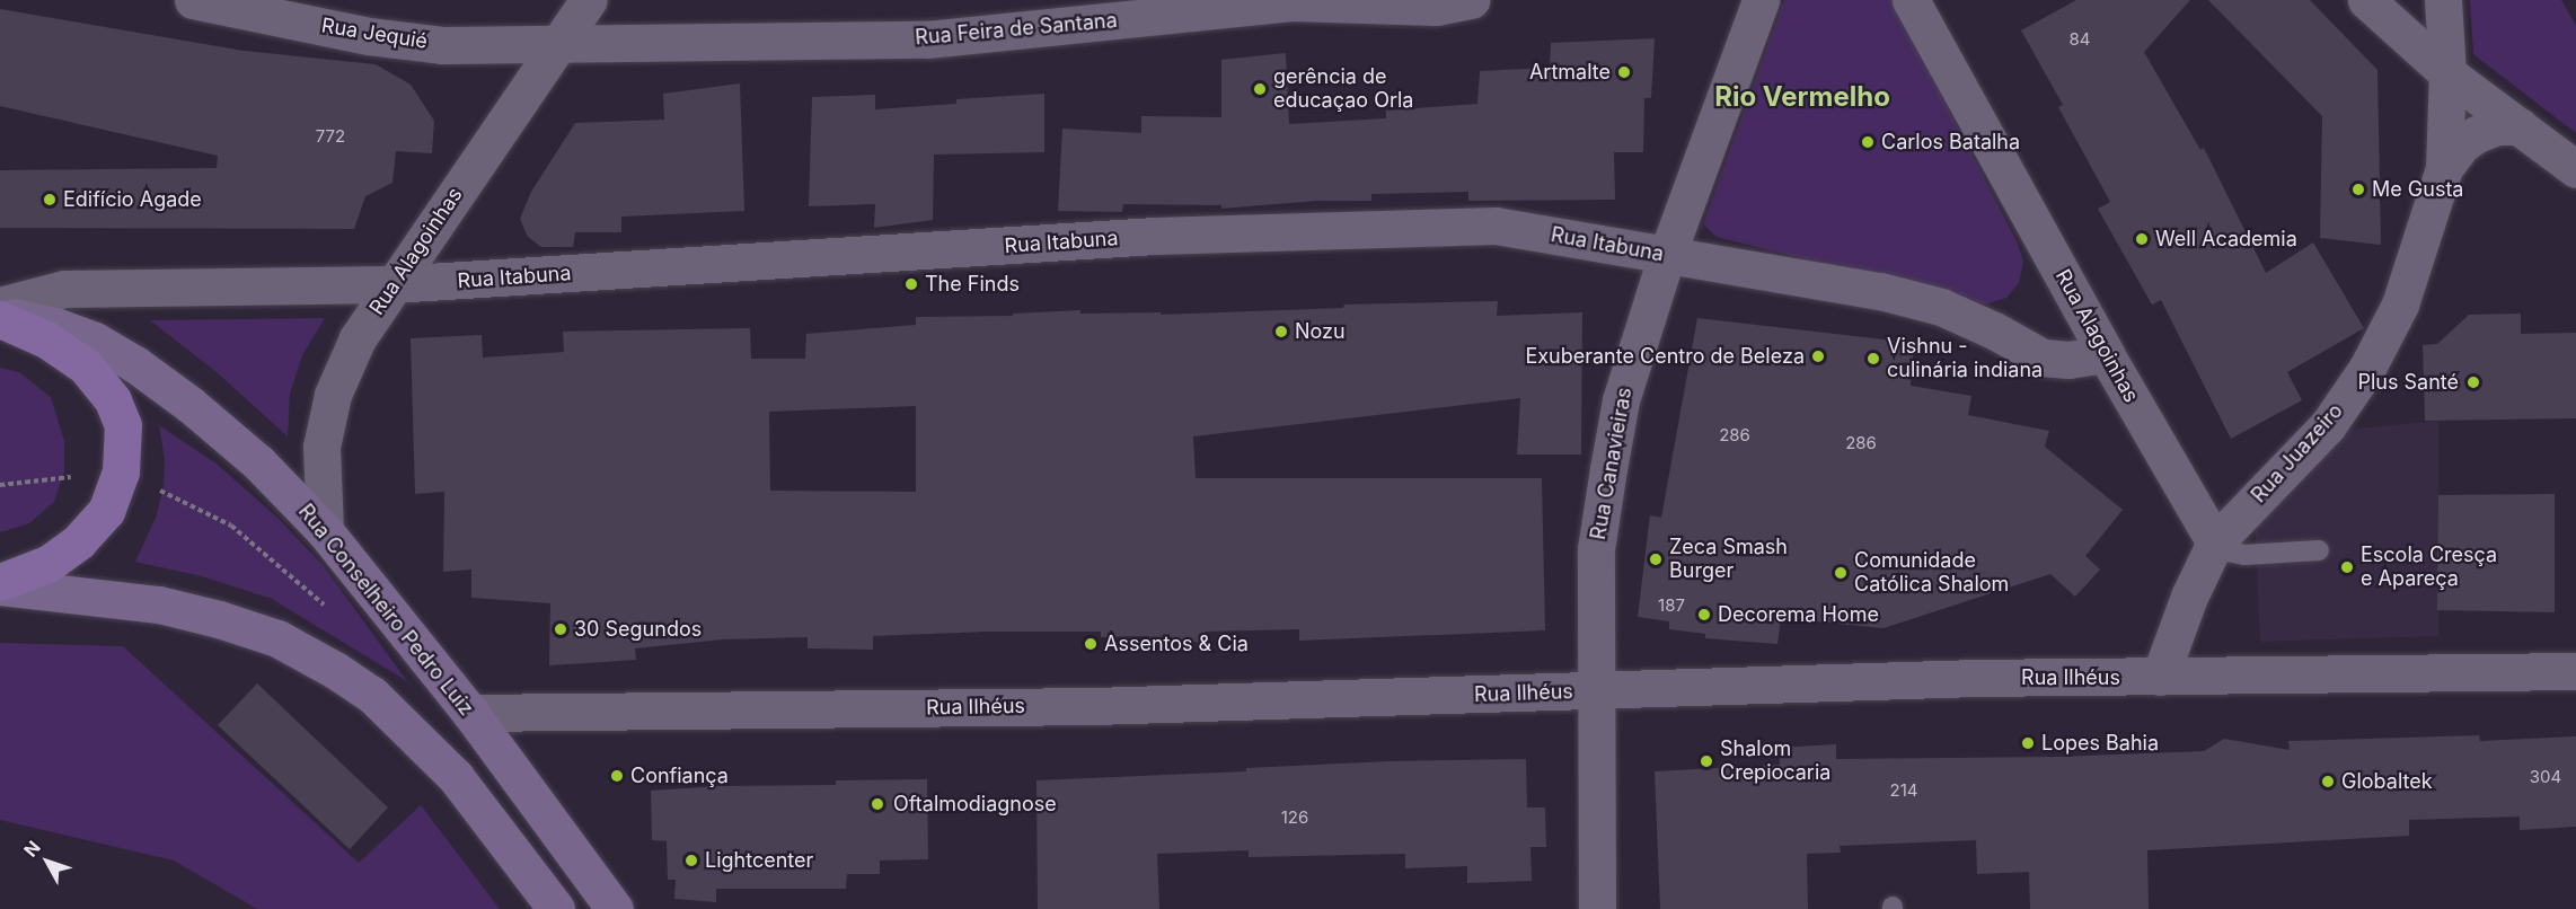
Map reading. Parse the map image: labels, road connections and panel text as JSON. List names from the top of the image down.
{
  "streets": {
    "main road": ["Rua Conselheiro Pedro Luiz"],
    "street": [
      "Rua Feira de Santana",
      "Rua Jequié",
      "Rua Itabuna",
      "Rua Alagoinhas",
      "Rua Juazeiro",
      "Rua Canavieiras",
      "Rua Ilhéus"
    ]
  },
  "crossings": [
    ["Rua Feira de Santana", "Rua Jequié"],
    ["Rua Feira de Santana", "Rua Alagoinhas"],
    ["Rua Jequié", "Rua Alagoinhas"],
    ["Rua Itabuna", "Rua Alagoinhas"],
    ["Rua Itabuna", "Rua Canavieiras"],
    ["Rua Alagoinhas", "Rua Juazeiro"],
    ["Rua Alagoinhas", "Rua Conselheiro Pedro Luiz"],
    ["Rua Canavieiras", "Rua Ilhéus"],
    ["Rua Conselheiro Pedro Luiz", "Rua Ilhéus"]
  ],
  "districts": ["Rio Vermelho"],
  "places": [
    "Artmalte",
    "gerência de educaçao Orla",
    "Carlos Batalha",
    "Me Gusta",
    "Edifício Agade",
    "Well Academia",
    "The Finds",
    "Nozu",
    "Exuberante Centro de Beleza",
    "Vishnu - culinária indiana",
    "Plus Santé",
    "Zeca Smash Burger",
    "Escola Cresça e Apareça",
    "Comunidade Católica Shalom",
    "Decorema Home",
    "30 Segundos",
    "Assentos & Cia",
    "Lopes Bahia",
    "Shalom Crepiocaria",
    "Confiança",
    "Globaltek",
    "Oftalmodiagnose",
    "Lightcenter"
  ],
  "house_numbers": [
    "84",
    "772",
    "286",
    "286",
    "187",
    "304",
    "214",
    "126"
  ],
  "north": "top left"
}
